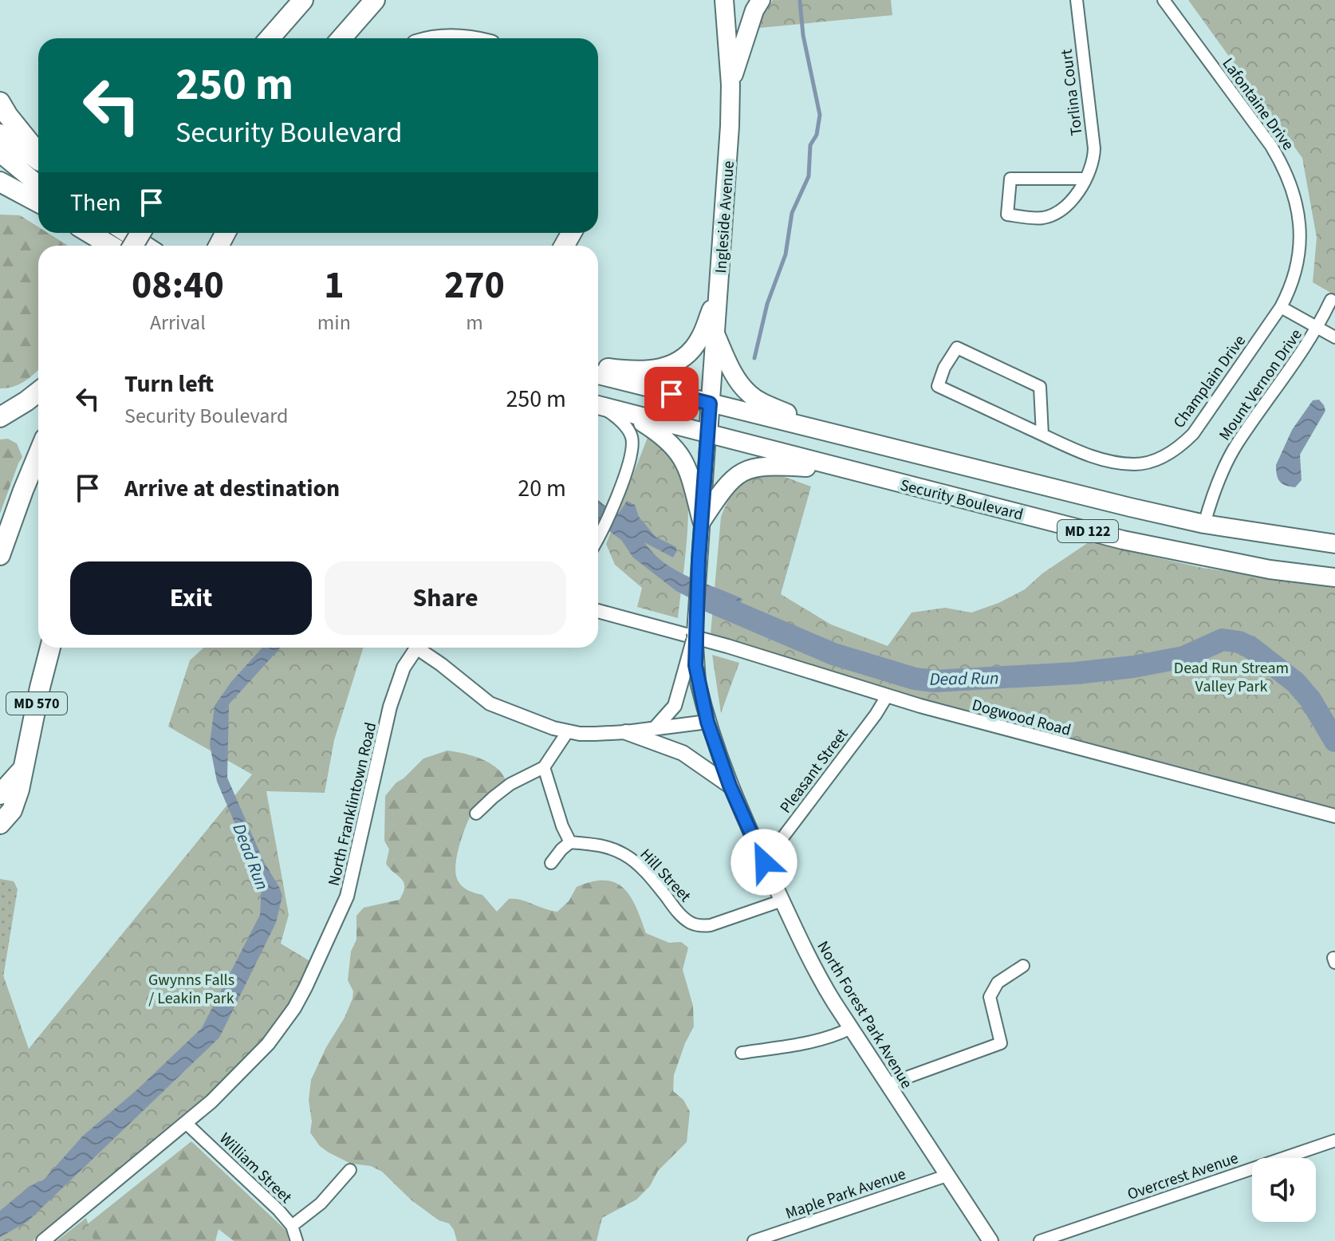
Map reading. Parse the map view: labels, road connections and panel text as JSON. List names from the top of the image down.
{
  "streets": {
    "highway": ["MD 570"],
    "main road": [
      "Ingleside Avenue",
      "Security Boulevard",
      "MD 122",
      "North Forest Park Avenue"
    ],
    "street": [
      "Torlina Court",
      "Lafontaine Drive",
      "Champlain Drive",
      "Mount Vernon Drive",
      "Dogwood Road",
      "Pleasant Street",
      "North Franklintown Road",
      "Hill Street",
      "William Street",
      "Overcrest Avenue",
      "Maple Park Avenue"
    ]
  },
  "crossings": [
    ["Lafontaine Drive", "Champlain Drive"],
    ["Ingleside Avenue", "Security Boulevard"],
    ["Ingleside Avenue", "MD 122"],
    ["Ingleside Avenue", "North Forest Park Avenue"],
    ["Mount Vernon Drive", "MD 122"],
    ["Security Boulevard", "North Forest Park Avenue"],
    ["Dogwood Road", "Pleasant Street"],
    ["Pleasant Street", "North Forest Park Avenue"],
    ["North Franklintown Road", "William Street"],
    ["Hill Street", "North Forest Park Avenue"],
    ["North Forest Park Avenue", "Maple Park Avenue"]
  ],
  "water": ["Dead Run"],
  "parks": ["Dead Run Stream Valley Park", "Gwynns Falls / Leakin Park"],
  "page": {
    "turn": ["250 m", "Security Boulevard"],
    "then": "Then",
    "eta": [
      "08:40",
      "Arrival",
      "1",
      "min",
      "270",
      "m"
    ],
    "list": [
      {
        "name": "Turn left",
        "note": "Security Boulevard",
        "value": "250 m"
      },
      {
        "name": "Arrive at destination",
        "value": "20 m"
      }
    ],
    "buttons": ["Exit", "Share"]
  }
}
